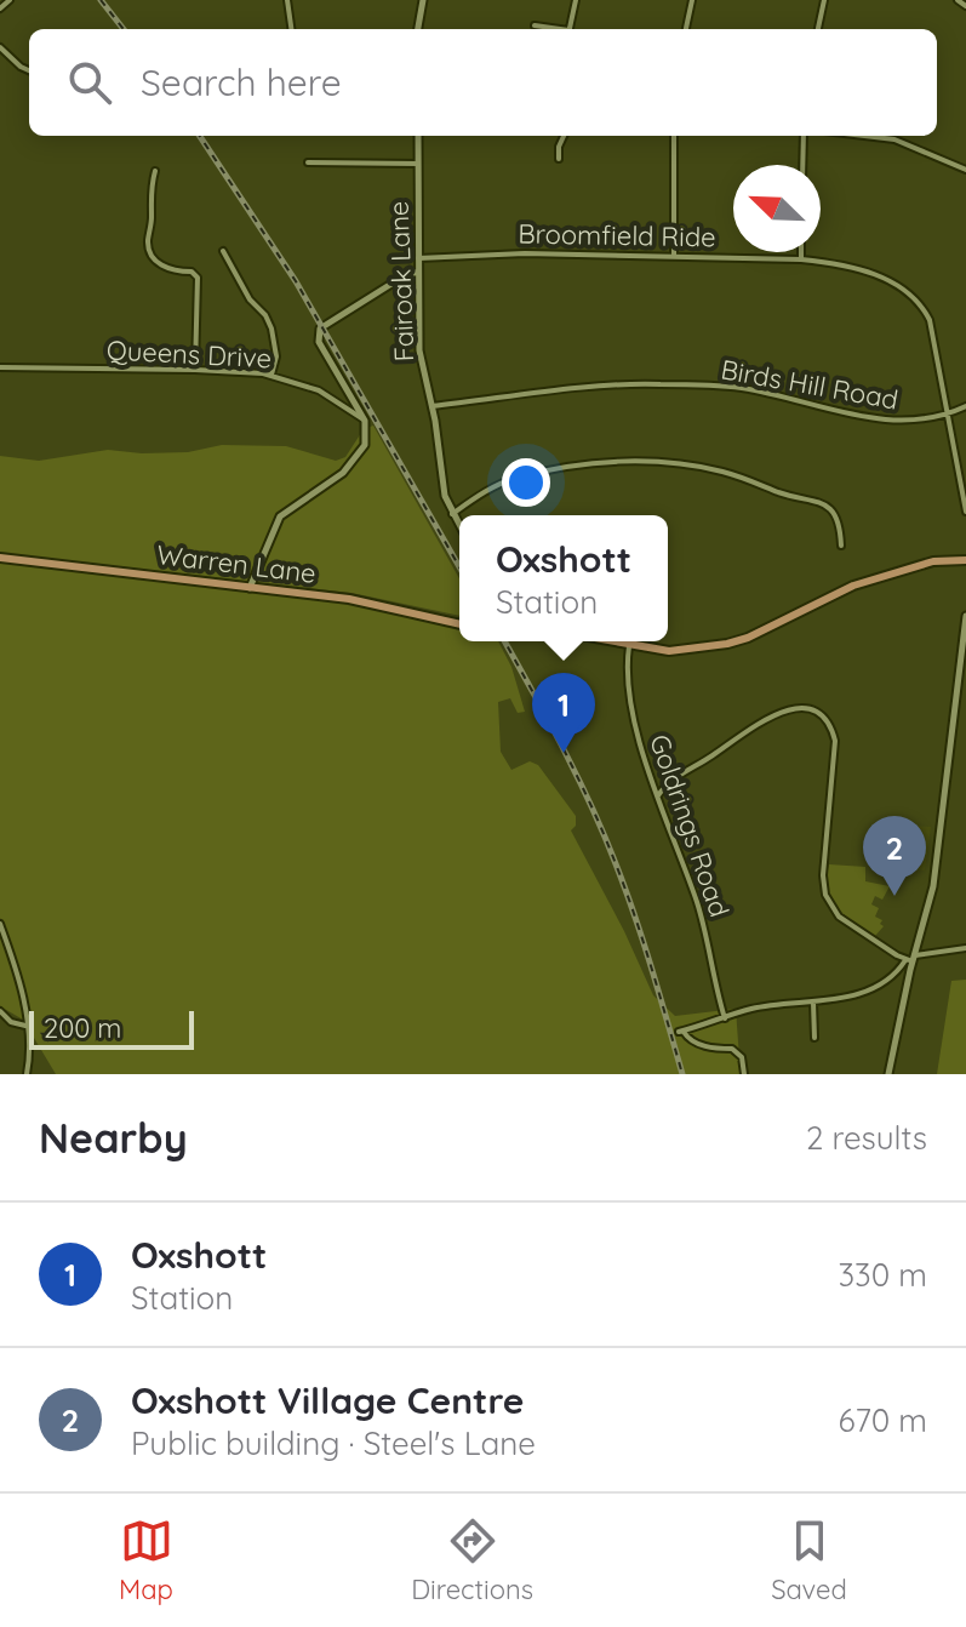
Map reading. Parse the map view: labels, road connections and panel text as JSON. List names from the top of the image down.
{
  "streets": {
    "main road": ["Fairoak Lane", "Warren Lane"],
    "street": [
      "Broomfield Ride",
      "Queens Drive",
      "Birds Hill Road",
      "Goldrings Road"
    ]
  },
  "crossings": [
    ["Broomfield Ride", "Fairoak Lane"],
    ["Broomfield Ride", "Birds Hill Road"],
    ["Fairoak Lane", "Birds Hill Road"]
  ],
  "scale_bar": "200 m",
  "north": "top left",
  "page": {
    "search": "Search here",
    "popup": ["Oxshott", "Station"],
    "pins": ["1", "2"],
    "scale": "200 m",
    "heading": ["Nearby", "2 results"],
    "list": [
      {
        "mark": "1",
        "name": "Oxshott",
        "note": "Station",
        "value": "330 m"
      },
      {
        "mark": "2",
        "name": "Oxshott Village Centre",
        "note": "Public building · Steel's Lane",
        "value": "670 m"
      }
    ],
    "nav": ["Map", "Directions", "Saved"]
  }
}
